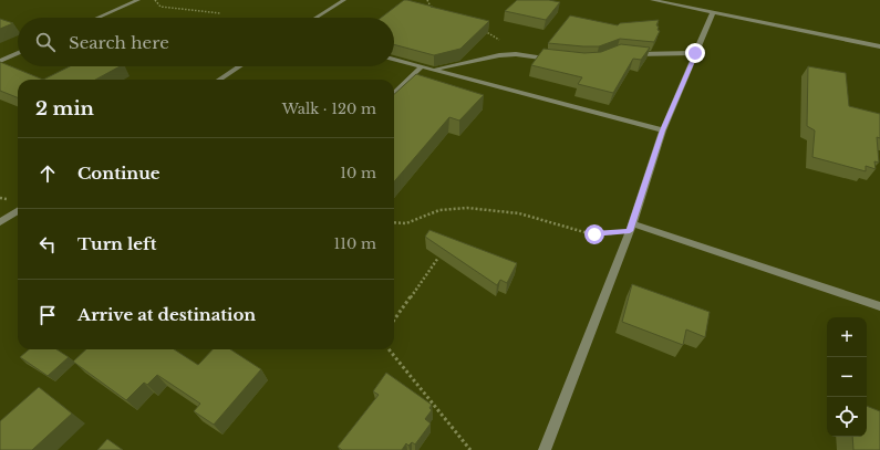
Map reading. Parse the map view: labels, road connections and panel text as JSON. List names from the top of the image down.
{
  "page": {
    "search": "Search here",
    "heading": ["2 min", "Walk · 120 m"],
    "list": [
      ["Continue", "10 m"],
      ["Turn left", "110 m"],
      "Arrive at destination"
    ],
    "map_buttons": ["+", "−"]
  }
}
